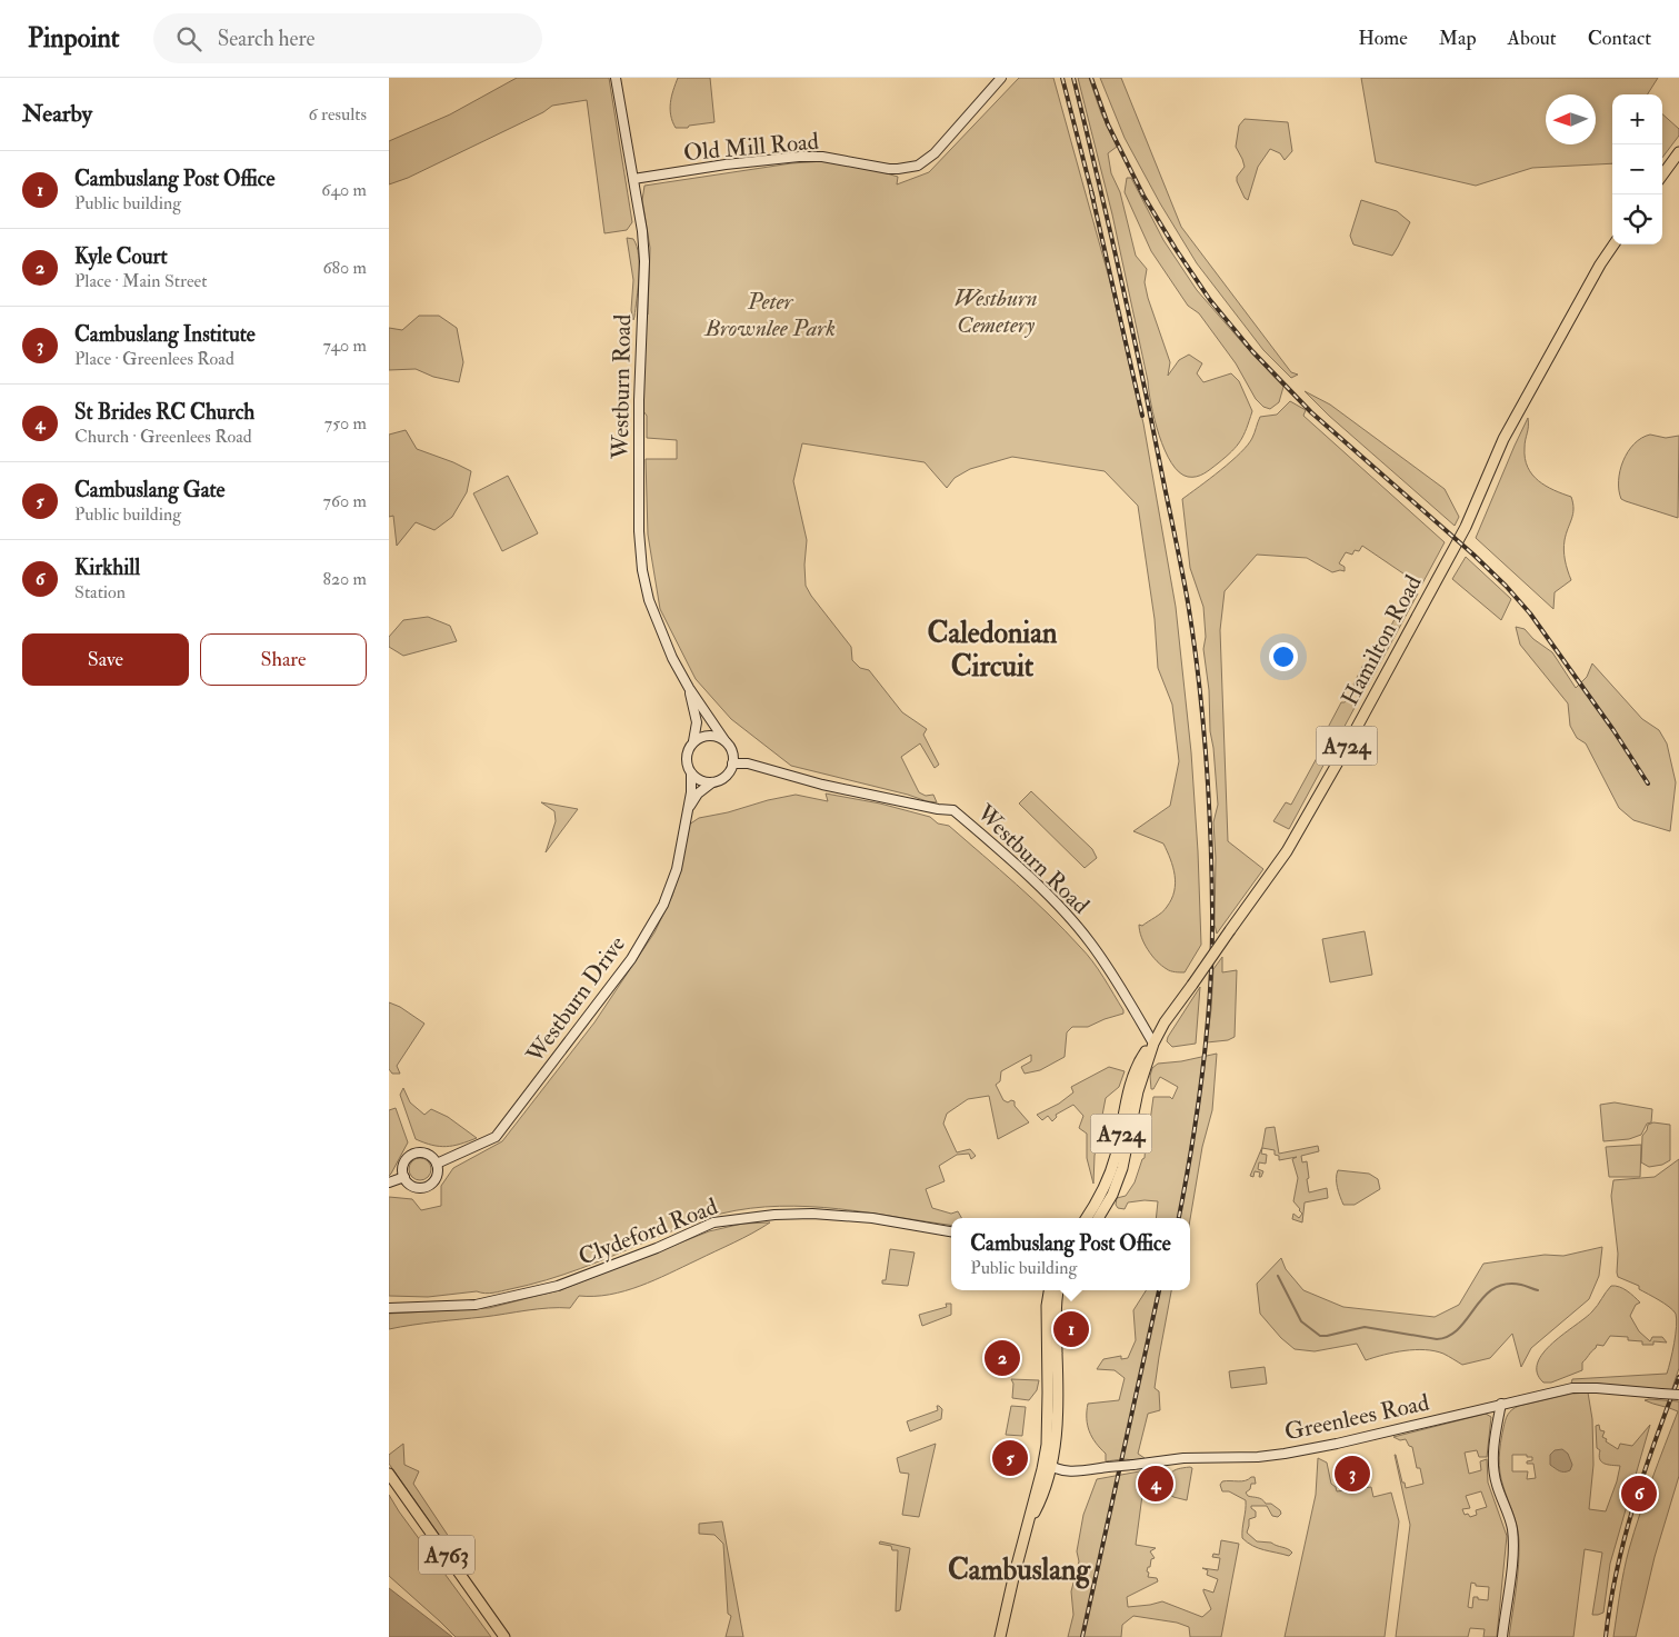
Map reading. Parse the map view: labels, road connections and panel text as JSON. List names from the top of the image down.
{
  "streets": {
    "main road": ["Hamilton Road", "A724", "A763"],
    "street": [
      "Old Mill Road",
      "Westburn Road",
      "Westburn Drive",
      "Clydeford Road",
      "Greenlees Road"
    ]
  },
  "crossings": [
    ["Old Mill Road", "Westburn Road"],
    ["Westburn Road", "Hamilton Road"],
    ["Westburn Road", "Westburn Drive"]
  ],
  "districts": ["Caledonian Circuit", "Cambuslang"],
  "parks": ["Westburn Cemetery", "Peter Brownlee Park"],
  "north": "left",
  "page": {
    "header": "Pinpoint",
    "search": "Search here",
    "nav": [
      "Home",
      "Map",
      "About",
      "Contact"
    ],
    "heading": ["Nearby", "6 results"],
    "map_buttons": ["+", "−"],
    "list": [
      {
        "mark": "1",
        "name": "Cambuslang Post Office",
        "note": "Public building",
        "value": "640 m"
      },
      {
        "mark": "2",
        "name": "Kyle Court",
        "note": "Place · Main Street",
        "value": "680 m"
      },
      {
        "mark": "3",
        "name": "Cambuslang Institute",
        "note": "Place · Greenlees Road",
        "value": "740 m"
      },
      {
        "mark": "4",
        "name": "St Brides RC Church",
        "note": "Church · Greenlees Road",
        "value": "750 m"
      },
      {
        "mark": "5",
        "name": "Cambuslang Gate",
        "note": "Public building",
        "value": "760 m"
      },
      {
        "mark": "6",
        "name": "Kirkhill",
        "note": "Station",
        "value": "820 m"
      }
    ],
    "buttons": ["Save", "Share"],
    "popup": ["Cambuslang Post Office", "Public building"],
    "pins": [
      "1",
      "2",
      "5",
      "3",
      "4",
      "6"
    ]
  }
}
